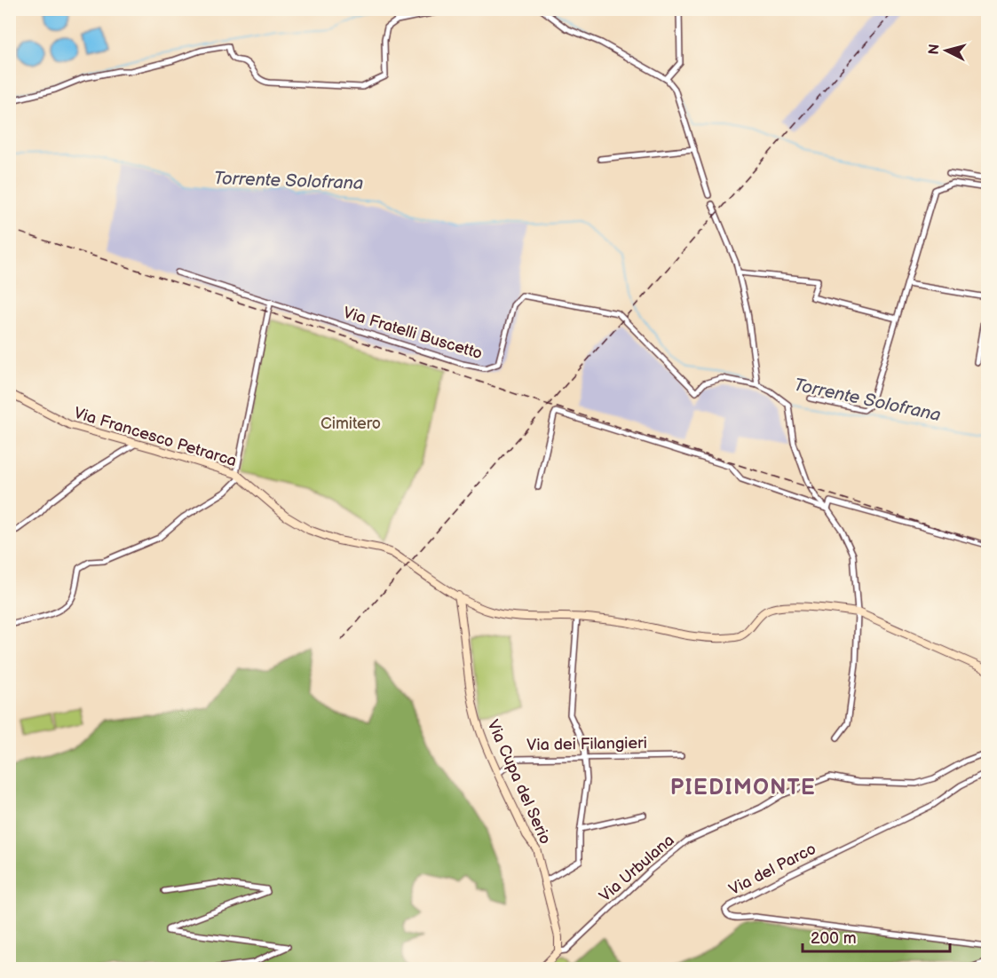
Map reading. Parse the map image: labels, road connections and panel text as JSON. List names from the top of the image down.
{
  "streets": {
    "main road": ["Via Francesco Petrarca", "Via Cupa del Serio"],
    "street": [
      "Via Fratelli Buscetto",
      "Via dei Filangieri",
      "Via Urbulana",
      "Via del Parco"
    ]
  },
  "crossings": [
    ["Via Francesco Petrarca", "Via Cupa del Serio"],
    ["Via dei Filangieri", "Via Cupa del Serio"],
    ["Via Cupa del Serio", "Via Urbulana"]
  ],
  "districts": ["PIEDIMONTE"],
  "water": ["Torrente Solofrana"],
  "parks": ["Cimitero"],
  "scale_bar": "200 m",
  "north": "left"
}
